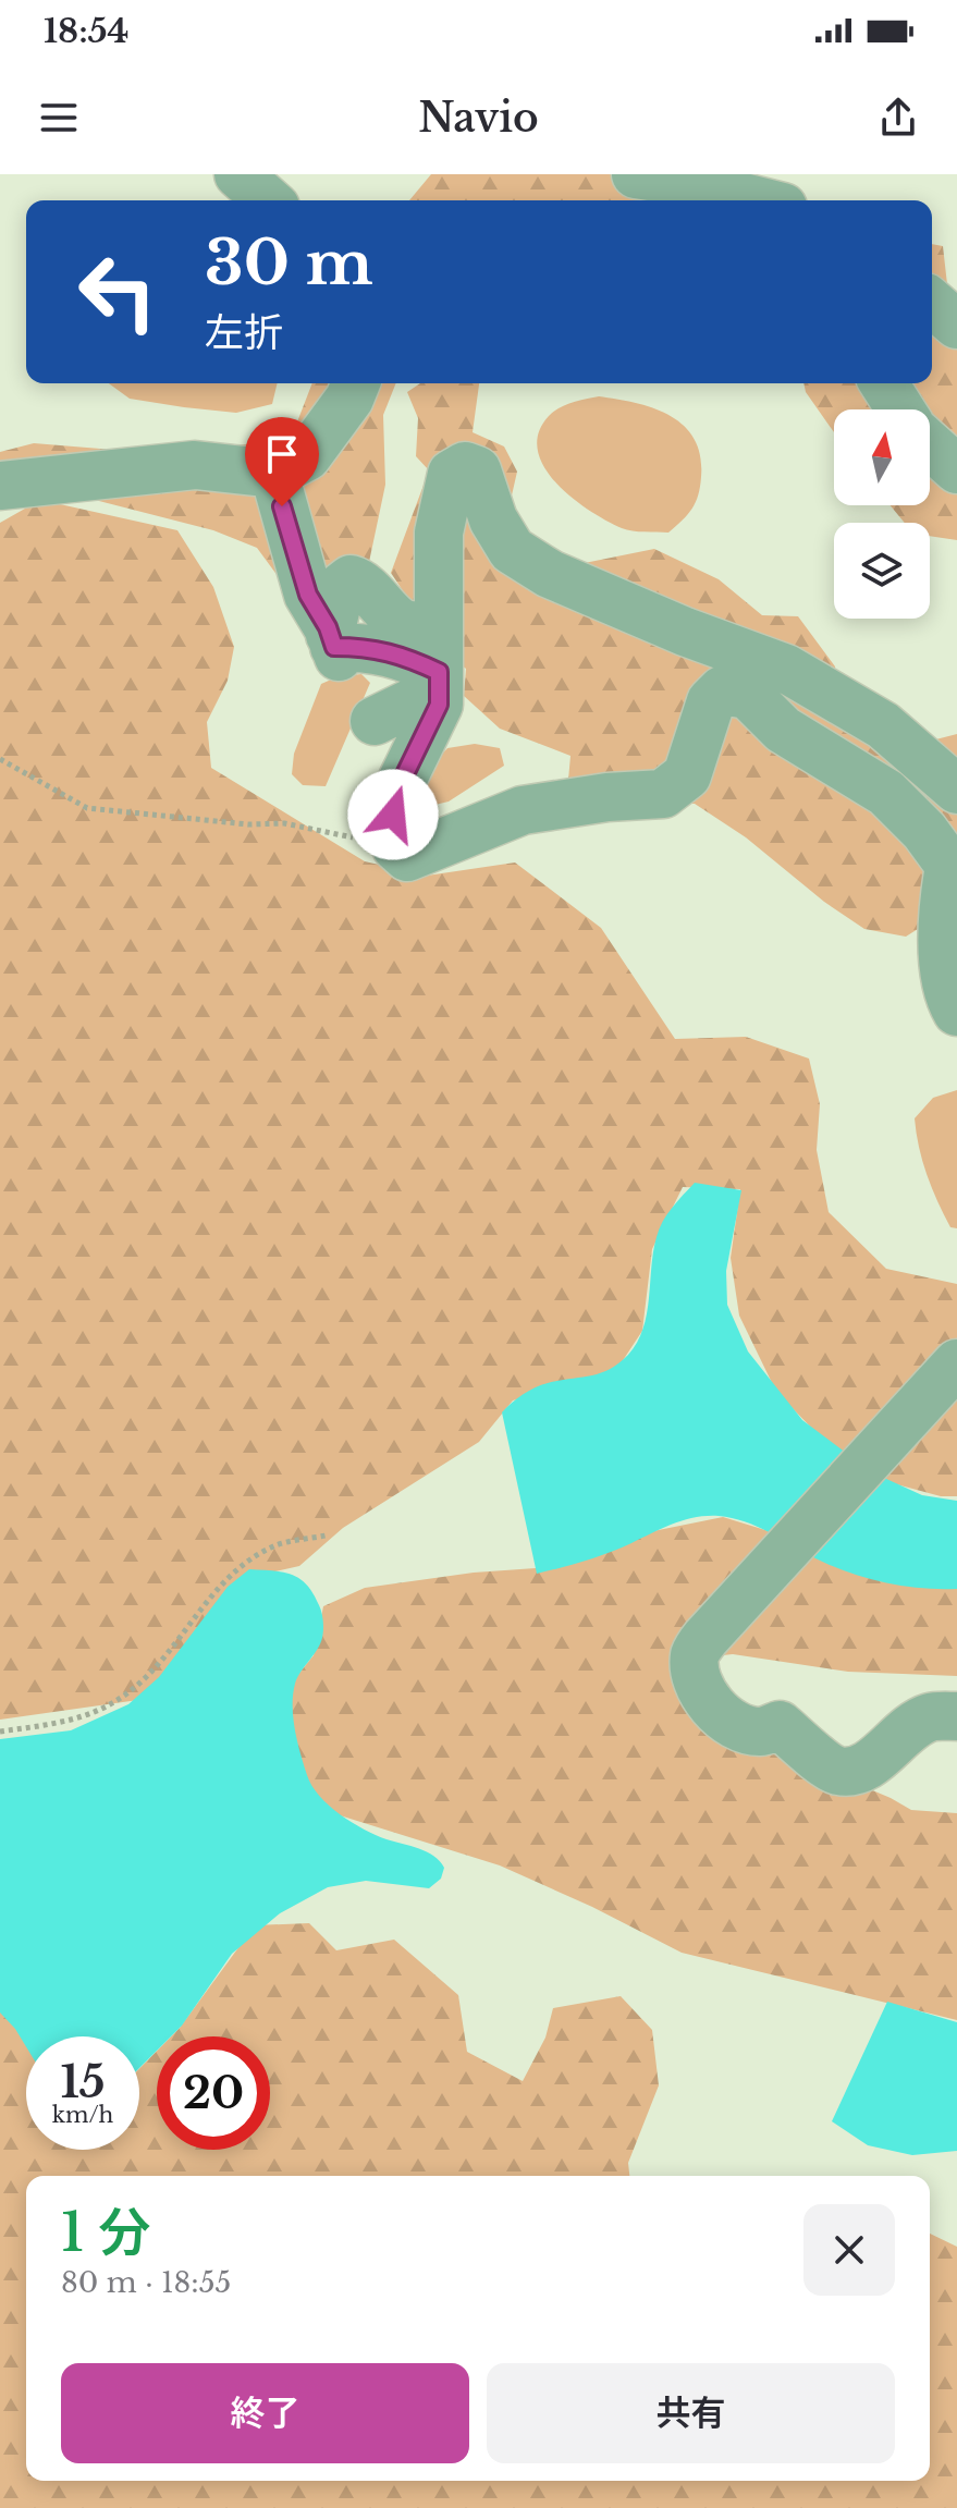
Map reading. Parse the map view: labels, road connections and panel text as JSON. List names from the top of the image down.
{
  "north": "top",
  "page": {
    "status": "18:54",
    "header": "Navio",
    "turn": ["30 m", "左折"],
    "speed": "15 km/h",
    "limit": "20",
    "heading": ["1 分", "80 m · 18:55"],
    "buttons": ["終了", "共有"]
  }
}
